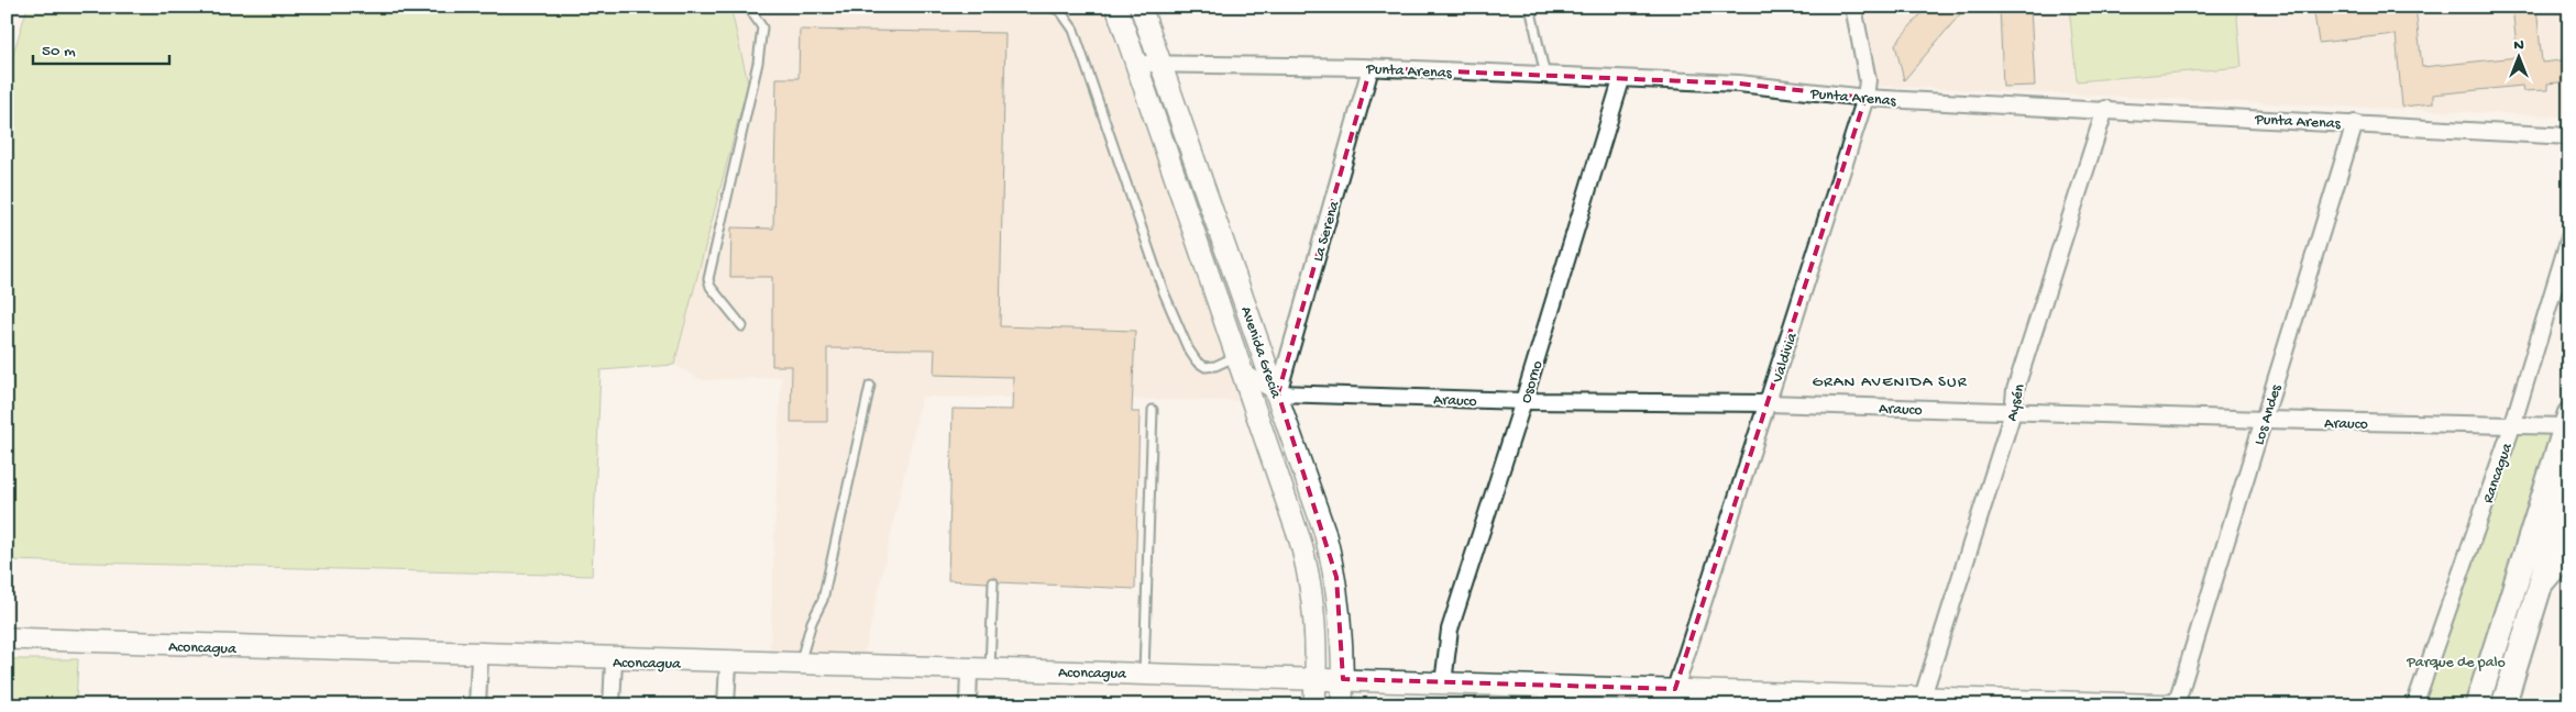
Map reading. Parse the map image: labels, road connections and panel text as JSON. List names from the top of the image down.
{
  "streets": {
    "street": [
      "Punta Arenas",
      "La Serena",
      "Avenida Grecia",
      "Valdivia",
      "Osorno",
      "Arauco",
      "Aysén",
      "Los Andes",
      "Rancagua",
      "Aconcagua"
    ]
  },
  "crossings": [
    ["Punta Arenas", "La Serena"],
    ["Punta Arenas", "Avenida Grecia"],
    ["Punta Arenas", "Valdivia"],
    ["Punta Arenas", "Osorno"],
    ["Punta Arenas", "Aysén"],
    ["Punta Arenas", "Los Andes"],
    ["La Serena", "Avenida Grecia"],
    ["La Serena", "Arauco"],
    ["Avenida Grecia", "Arauco"],
    ["Avenida Grecia", "Aconcagua"],
    ["Valdivia", "Arauco"],
    ["Valdivia", "Aconcagua"],
    ["Osorno", "Arauco"],
    ["Osorno", "Aconcagua"],
    ["Arauco", "Aysén"],
    ["Arauco", "Los Andes"],
    ["Arauco", "Rancagua"],
    ["Aysén", "Aconcagua"],
    ["Los Andes", "Aconcagua"]
  ],
  "districts": ["GRAN AVENIDA SUR"],
  "parks": ["Parque de palo"],
  "scale_bar": "50 m",
  "north": "top"
}
